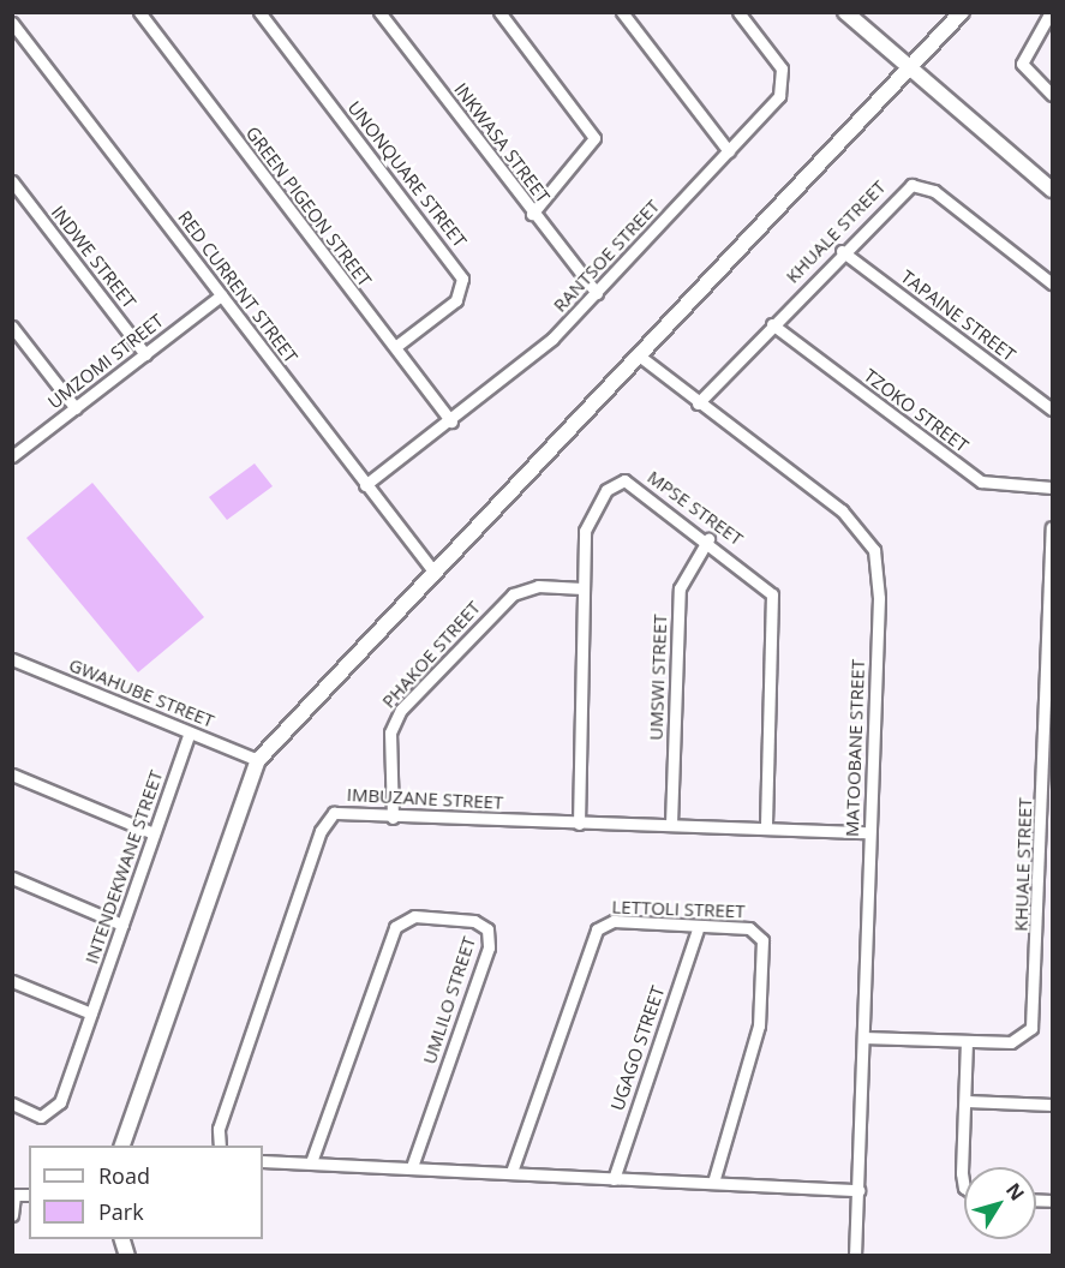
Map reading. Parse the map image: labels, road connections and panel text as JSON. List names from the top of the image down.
{
  "streets": {
    "street": [
      "INKWASA STREET",
      "UNONQUARE STREET",
      "GREEN PIGEON STREET",
      "KHUALE STREET",
      "RANTSOE STREET",
      "INDWE STREET",
      "RED CURRENT STREET",
      "TAPAINE STREET",
      "UMZOMI STREET",
      "TZOKO STREET",
      "MPSE STREET",
      "PHAKOE STREET",
      "UMSWI STREET",
      "GWAHUBE STREET",
      "MATOOBANE STREET",
      "IMBUZANE STREET",
      "INTENDEKWANE STREET",
      "LETTOLI STREET",
      "UMLILO STREET",
      "UGAGO STREET"
    ]
  },
  "crossings": [
    ["INKWASA STREET", "RANTSOE STREET"],
    ["UNONQUARE STREET", "GREEN PIGEON STREET"],
    ["GREEN PIGEON STREET", "RANTSOE STREET"],
    ["KHUALE STREET", "TAPAINE STREET"],
    ["KHUALE STREET", "TZOKO STREET"],
    ["KHUALE STREET", "MATOOBANE STREET"],
    ["RANTSOE STREET", "RED CURRENT STREET"],
    ["INDWE STREET", "UMZOMI STREET"],
    ["RED CURRENT STREET", "UMZOMI STREET"],
    ["MPSE STREET", "PHAKOE STREET"],
    ["MPSE STREET", "UMSWI STREET"],
    ["MPSE STREET", "IMBUZANE STREET"],
    ["PHAKOE STREET", "IMBUZANE STREET"],
    ["UMSWI STREET", "IMBUZANE STREET"],
    ["GWAHUBE STREET", "INTENDEKWANE STREET"],
    ["MATOOBANE STREET", "IMBUZANE STREET"],
    ["LETTOLI STREET", "UGAGO STREET"]
  ],
  "legend": ["Road", "Park"],
  "north": "top right"
}
